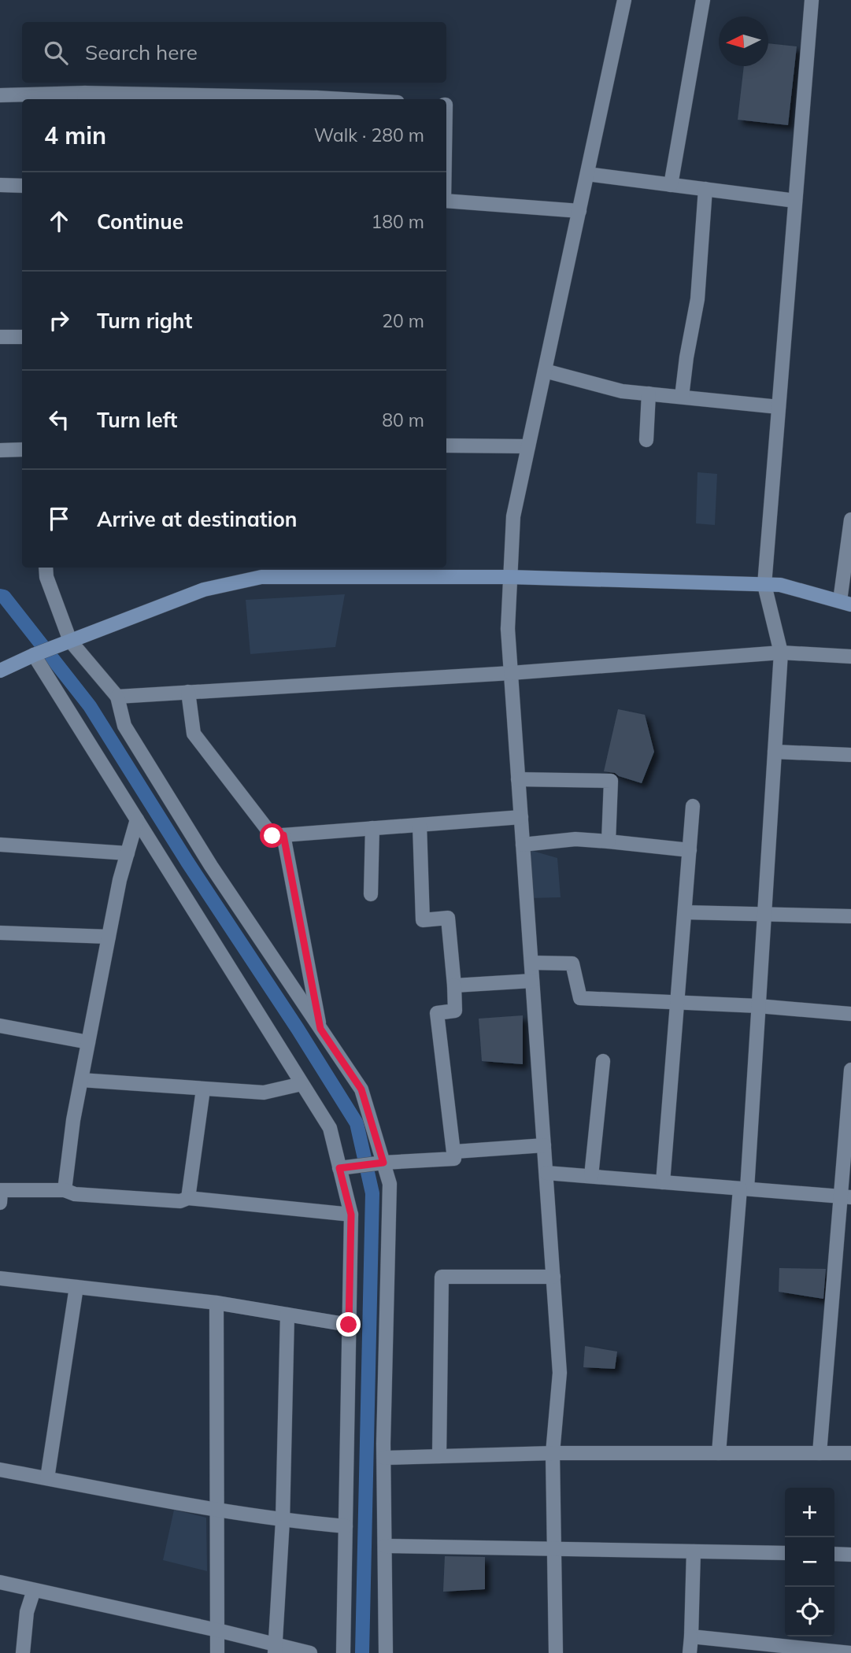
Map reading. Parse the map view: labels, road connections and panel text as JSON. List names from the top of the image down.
{
  "north": "left",
  "page": {
    "search": "Search here",
    "heading": ["4 min", "Walk · 280 m"],
    "list": [
      ["Continue", "180 m"],
      ["Turn right", "20 m"],
      ["Turn left", "80 m"],
      "Arrive at destination"
    ],
    "map_buttons": ["+", "−"]
  }
}
